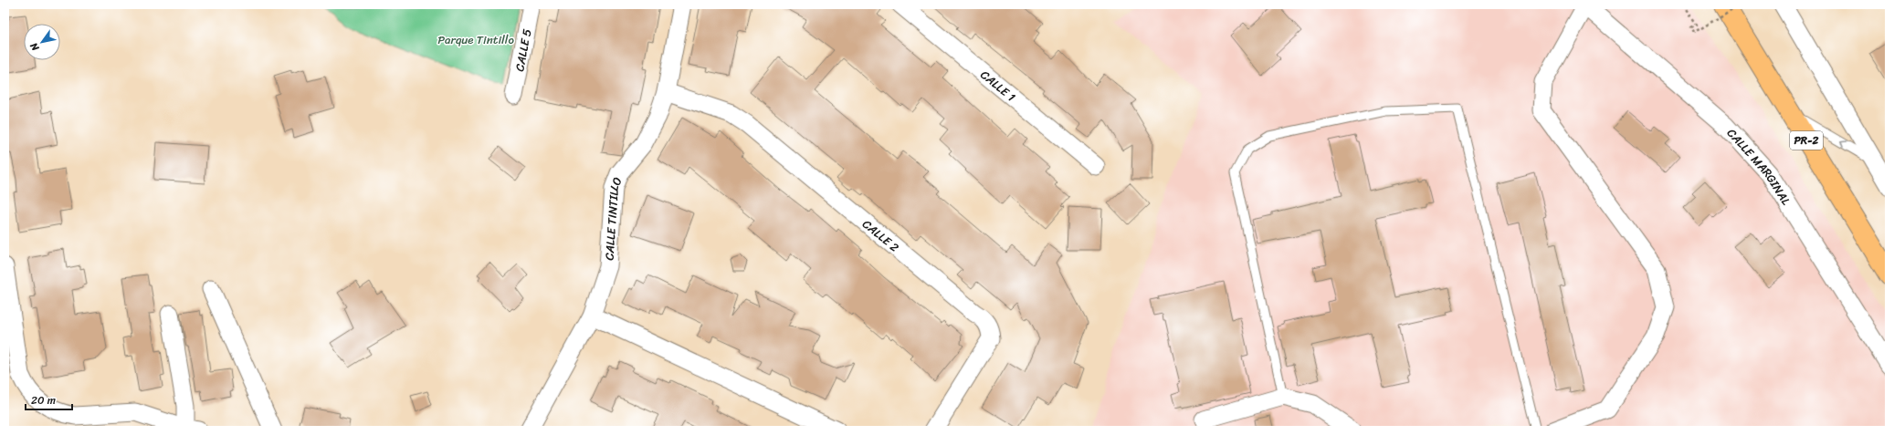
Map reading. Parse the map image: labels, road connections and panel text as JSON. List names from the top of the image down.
{
  "streets": {
    "main road": ["PR-2"],
    "street": [
      "CALLE 5",
      "CALLE 1",
      "CALLE MARGINAL",
      "CALLE TINTILLO",
      "CALLE 2"
    ]
  },
  "crossings": [
    ["CALLE TINTILLO", "CALLE 2"]
  ],
  "parks": ["Parque Tintillo"],
  "scale_bar": "20 m",
  "north": "bottom left"
}
